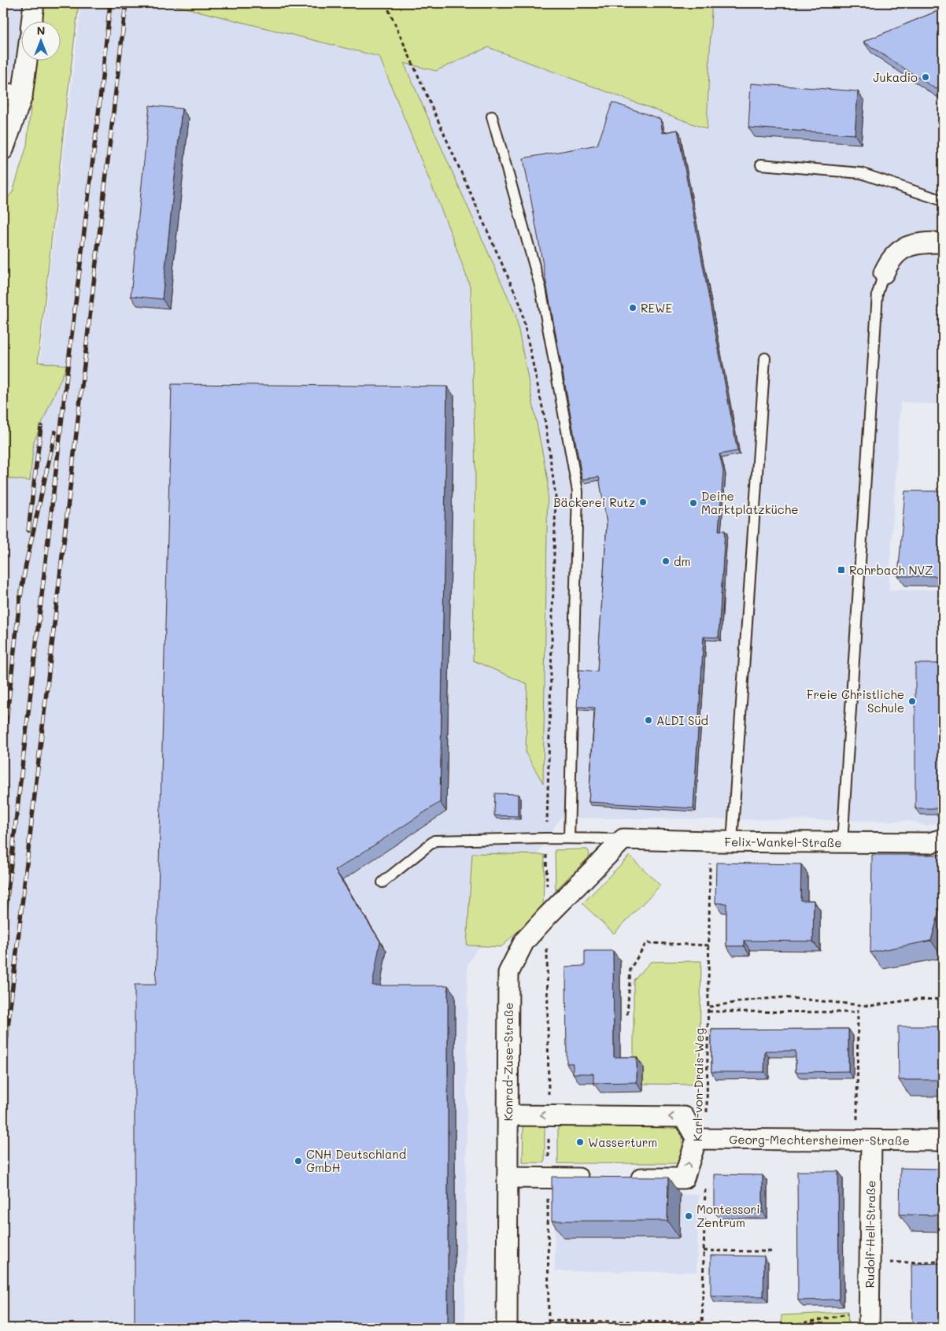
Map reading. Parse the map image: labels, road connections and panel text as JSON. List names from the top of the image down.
{
  "streets": {
    "street": [
      "Felix-Wankel-Straße",
      "Konrad-Zuse-Straße",
      "Georg-Mechtersheimer-Straße",
      "Rudolf-Hell-Straße"
    ],
    "path": ["Karl-von-Drais-Weg"]
  },
  "crossings": [
    ["Felix-Wankel-Straße", "Konrad-Zuse-Straße"],
    ["Felix-Wankel-Straße", "Karl-von-Drais-Weg"],
    ["Karl-von-Drais-Weg", "Georg-Mechtersheimer-Straße"],
    ["Georg-Mechtersheimer-Straße", "Rudolf-Hell-Straße"]
  ],
  "places": {
    "other": [
      "Jukadio",
      "REWE",
      "Bäckerei Rutz",
      "Deine Marktplatzküche",
      "dm",
      "Freie Christliche Schule",
      "ALDI Süd",
      "Wasserturm",
      "CNH Deutschland GmbH",
      "Montessori Zentrum"
    ],
    "transit": ["Rohrbach NVZ"]
  },
  "north": "top"
}
